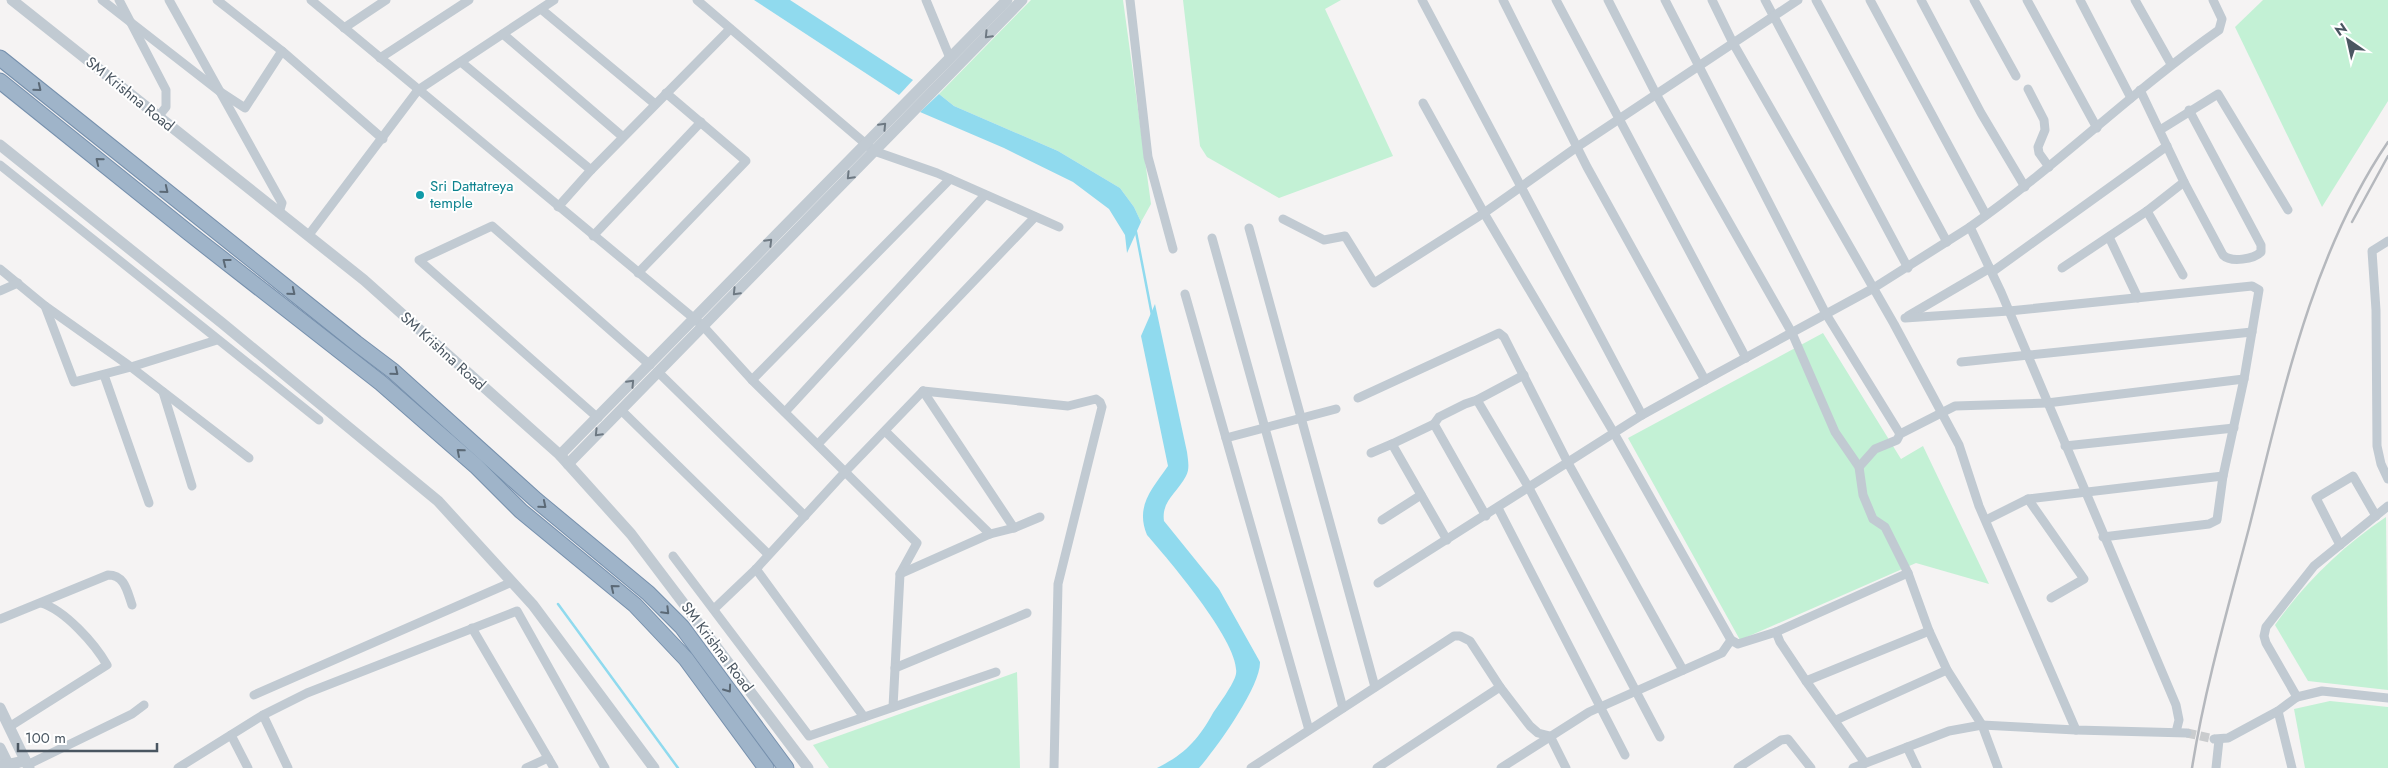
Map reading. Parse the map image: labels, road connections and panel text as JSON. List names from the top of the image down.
{
  "streets": {
    "highway": ["SM Krishna Road"]
  },
  "places": ["Sri Dattatreya temple"],
  "scale_bar": "100 m",
  "north": "top left"
}
